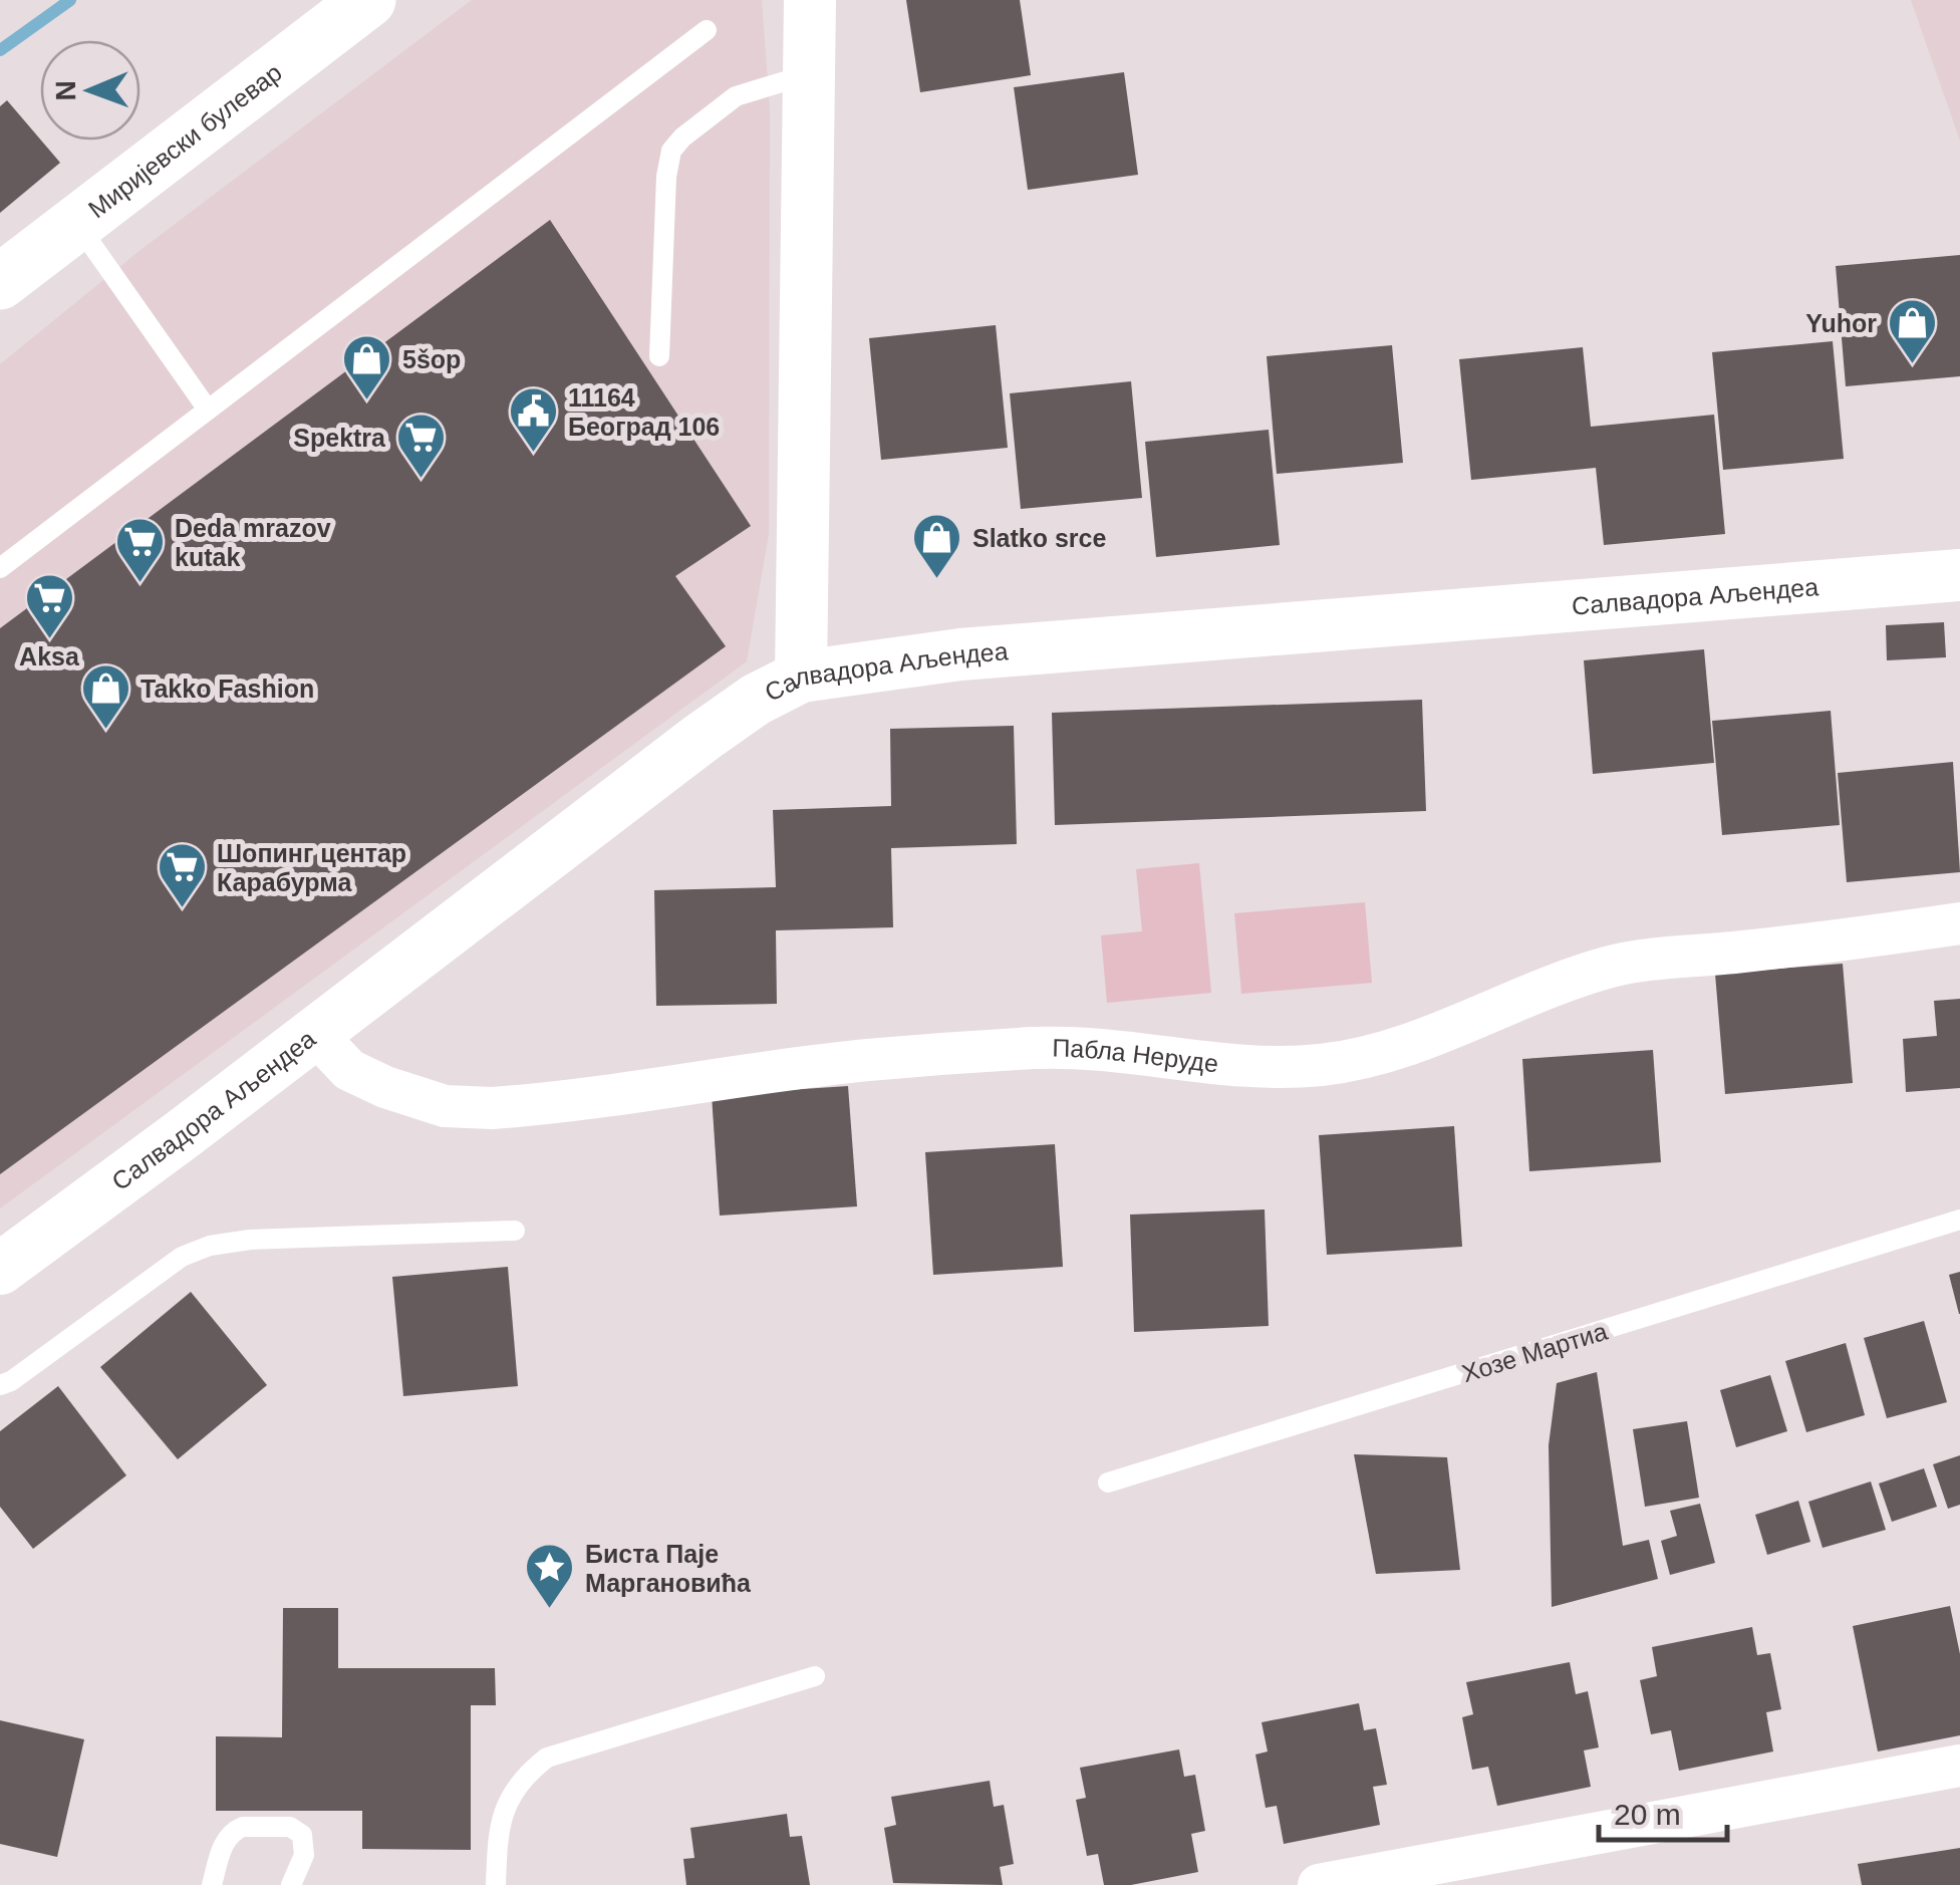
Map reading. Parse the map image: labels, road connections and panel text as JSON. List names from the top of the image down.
{
  "streets": {
    "main road": ["Миријевски булевар"],
    "street": ["Салвадора Аљендеа", "Пабла Неруде"],
    "lane": ["Хозе Мартиа"]
  },
  "crossings": [
    ["Салвадора Аљендеа", "Пабла Неруде"]
  ],
  "places": {
    "shop": [
      "Yuhor",
      "5šop",
      "Slatko srce",
      "Takko Fashion"
    ],
    "public building": ["11164 Београд 106"],
    "supermarket": [
      "Spektra",
      "Deda mrazov kutak",
      "Aksa",
      "Шопинг центар Карабурма"
    ],
    "place": ["Биста Паје Маргановића"]
  },
  "scale_bar": "20 m",
  "north": "left"
}
